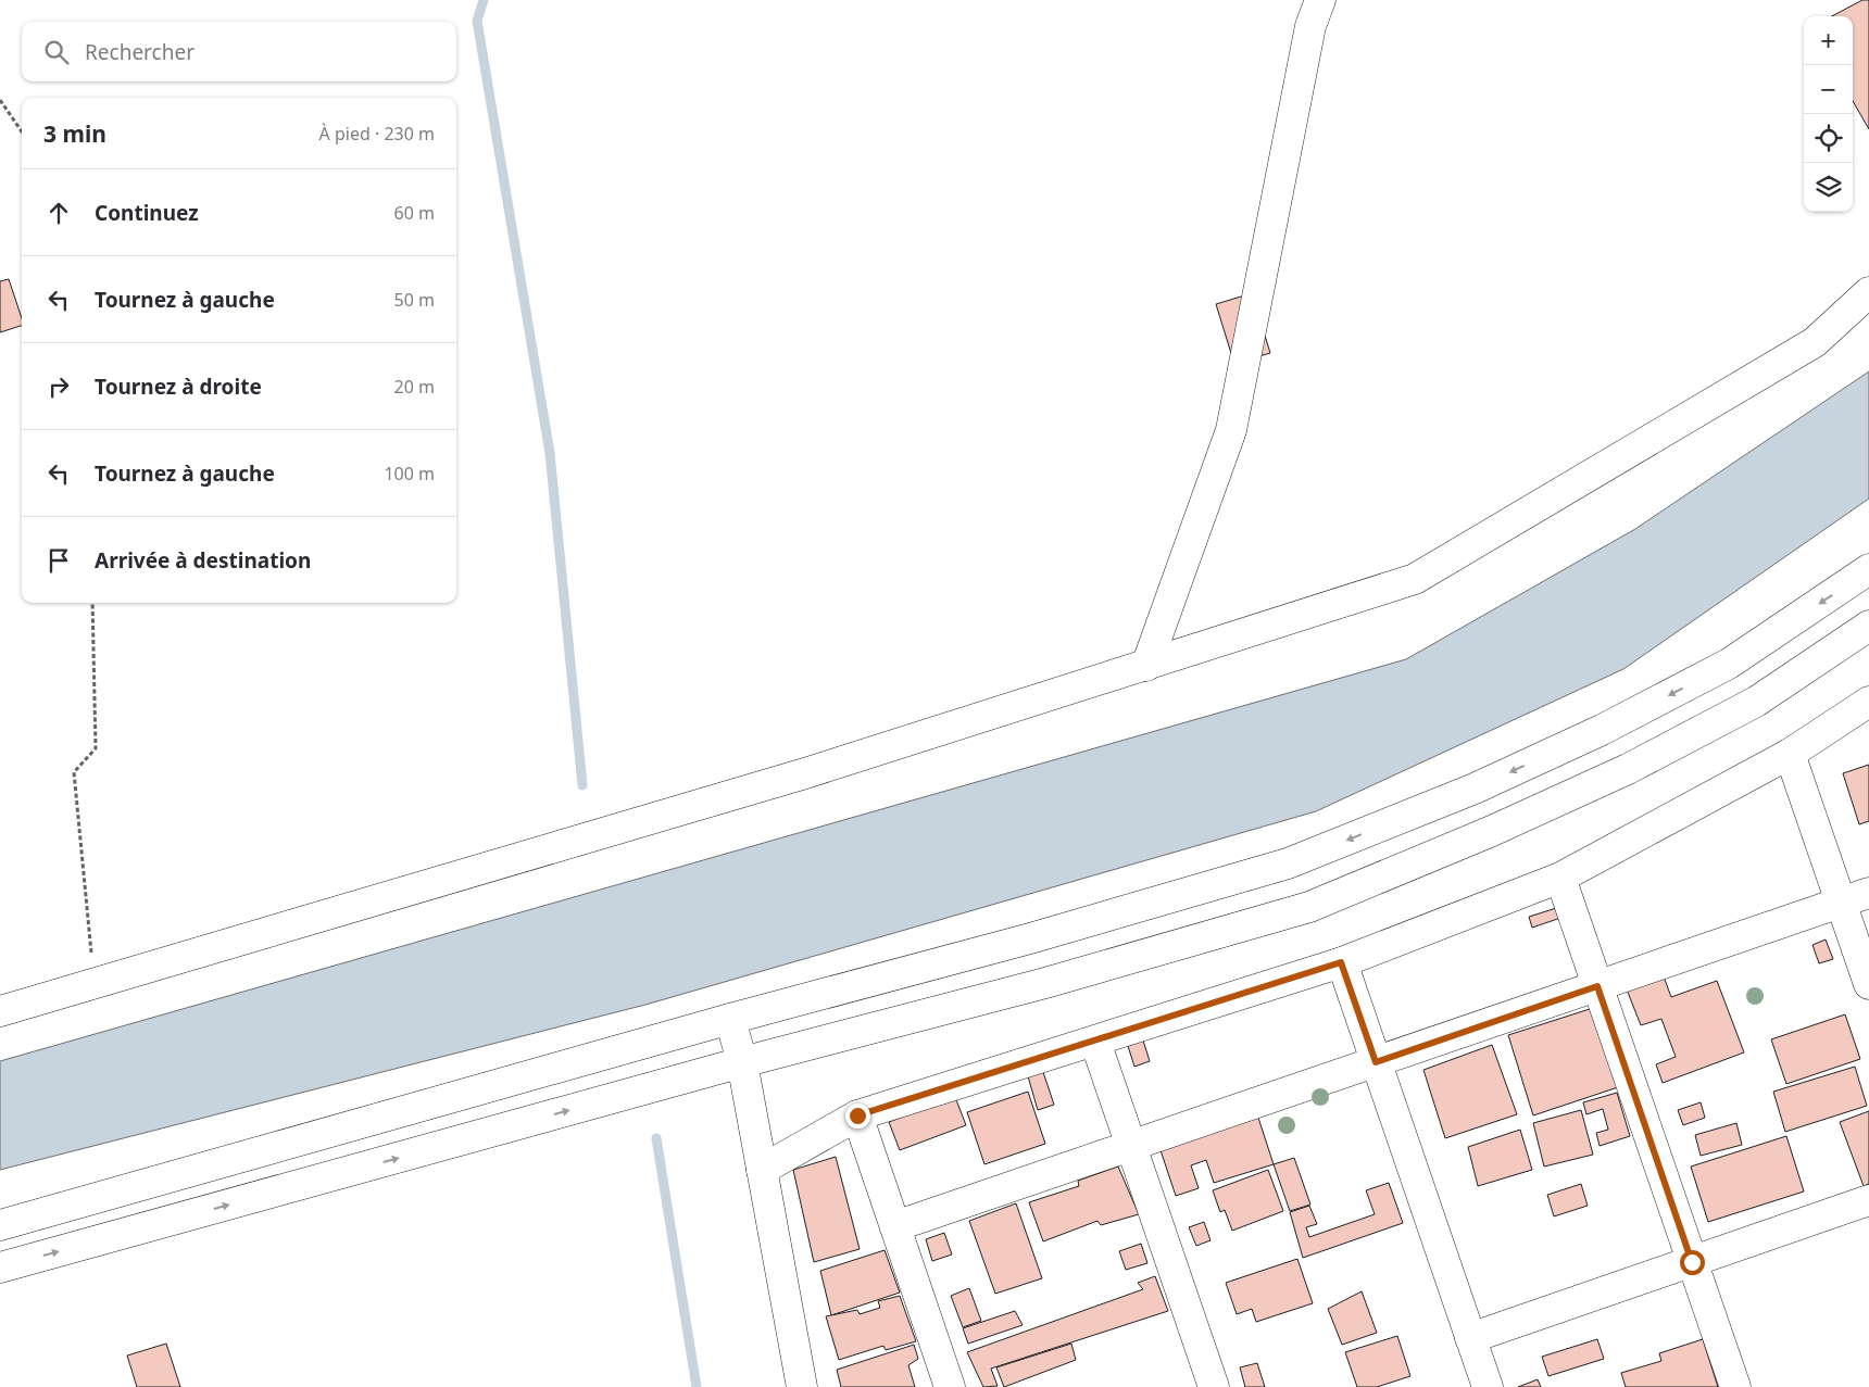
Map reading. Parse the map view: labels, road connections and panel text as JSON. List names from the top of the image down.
{
  "page": {
    "map_buttons": ["+", "−"],
    "search": "Rechercher",
    "heading": ["3 min", "À pied · 230 m"],
    "list": [
      ["Continuez", "60 m"],
      ["Tournez à gauche", "50 m"],
      ["Tournez à droite", "20 m"],
      ["Tournez à gauche", "100 m"],
      "Arrivée à destination"
    ]
  }
}
